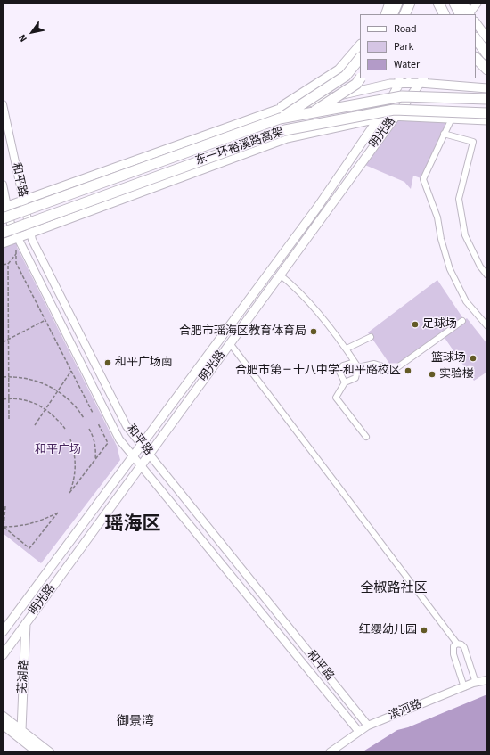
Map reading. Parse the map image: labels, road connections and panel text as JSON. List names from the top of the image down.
{
  "streets": {
    "highway": ["东一环裕溪路高架"],
    "main road": [
      "明光路",
      "和平路",
      "芜湖路",
      "滨河路"
    ]
  },
  "crossings": [
    ["明光路", "和平路"],
    ["明光路", "芜湖路"],
    ["和平路", "滨河路"]
  ],
  "districts": ["瑶海区", "全椒路社区", "御景湾"],
  "parks": ["和平广场"],
  "places": [
    "足球场",
    "合肥市瑶海区教育体育局",
    "篮球场",
    "和平广场南",
    "合肥市第三十八中学-和平路校区",
    "实验楼",
    "红缨幼儿园"
  ],
  "legend": ["Road", "Park", "Water"],
  "north": "bottom left"
}
